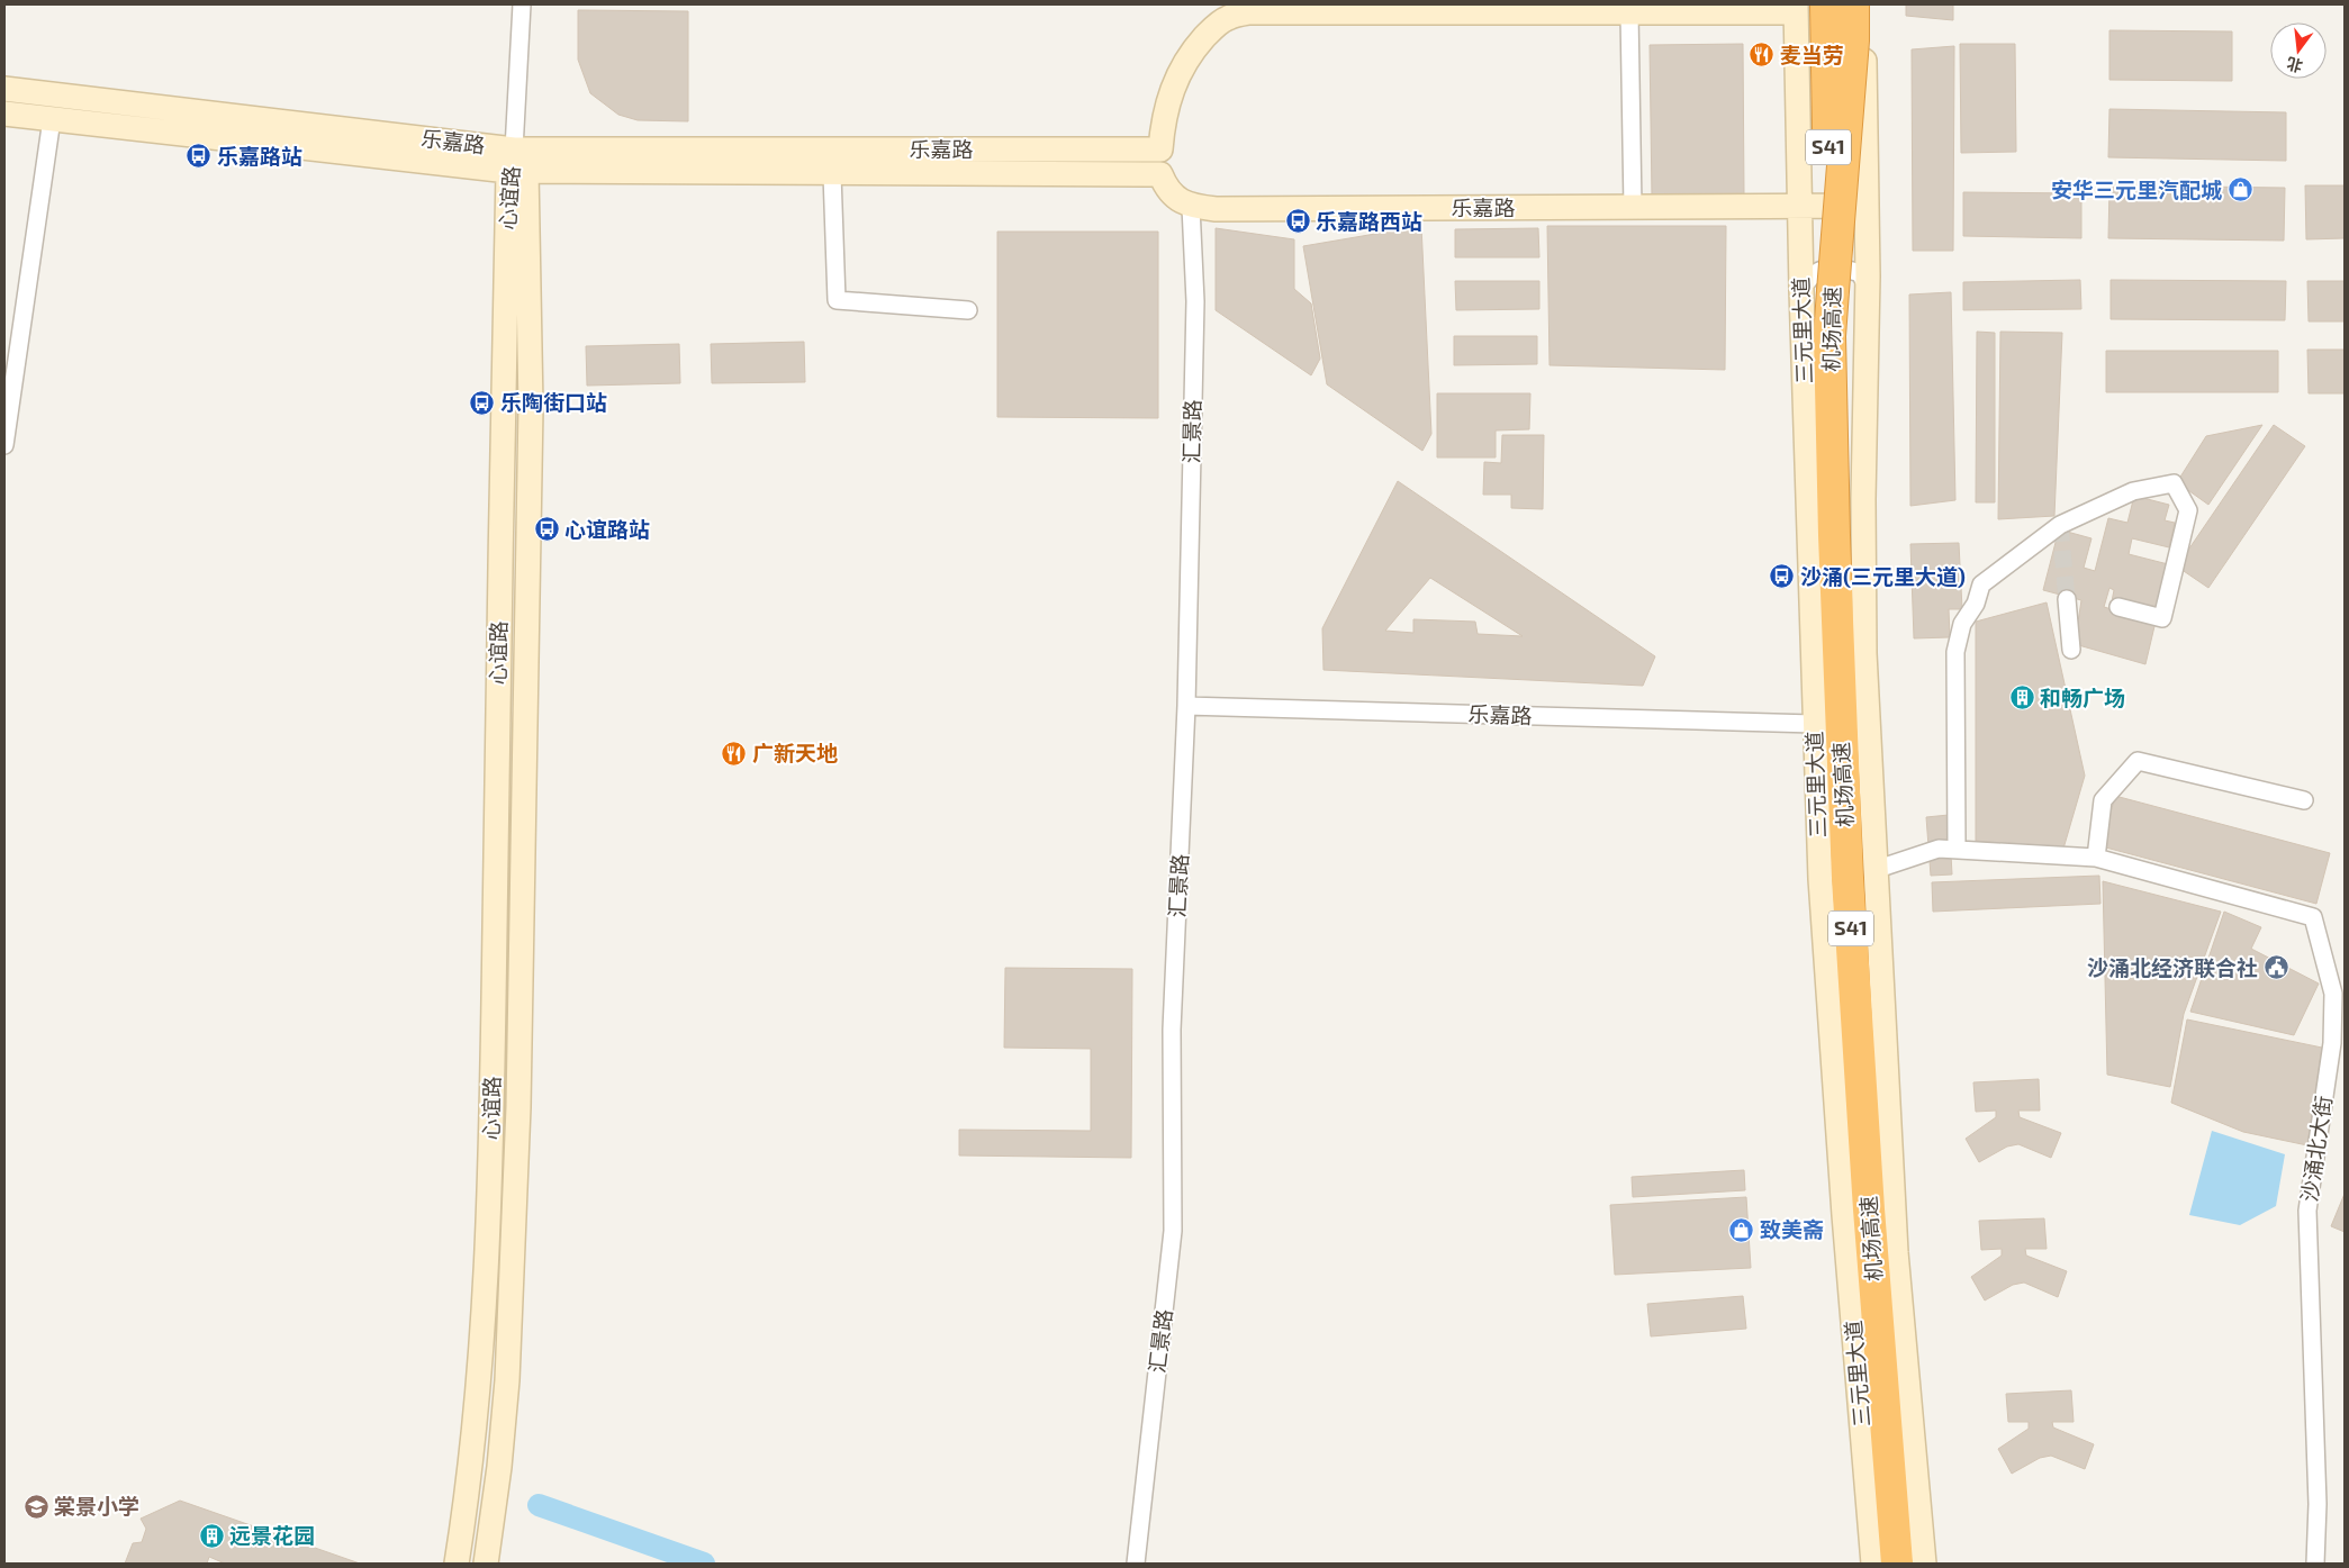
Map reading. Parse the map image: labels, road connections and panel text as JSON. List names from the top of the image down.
{
  "streets": {
    "highway": ["S41", "机场高速"],
    "street": [
      "乐嘉路",
      "心谊路",
      "三元里大道",
      "汇景路",
      "沙涌北大街"
    ]
  },
  "crossings": [
    ["乐嘉路", "心谊路"],
    ["乐嘉路", "三元里大道"],
    ["乐嘉路", "汇景路"]
  ],
  "places": {
    "restaurant": ["麦当劳", "广新天地"],
    "bus stop": [
      "乐嘉路站",
      "乐嘉路西站",
      "乐陶街口站",
      "心谊路站",
      "沙涌(三元里大道)"
    ],
    "shop": ["安华三元里汽配城", "致美斋"],
    "building": ["和畅广场", "远景花园"],
    "public building": ["沙涌北经济联合社"],
    "school or university": ["棠景小学"]
  },
  "north": "bottom"
}
